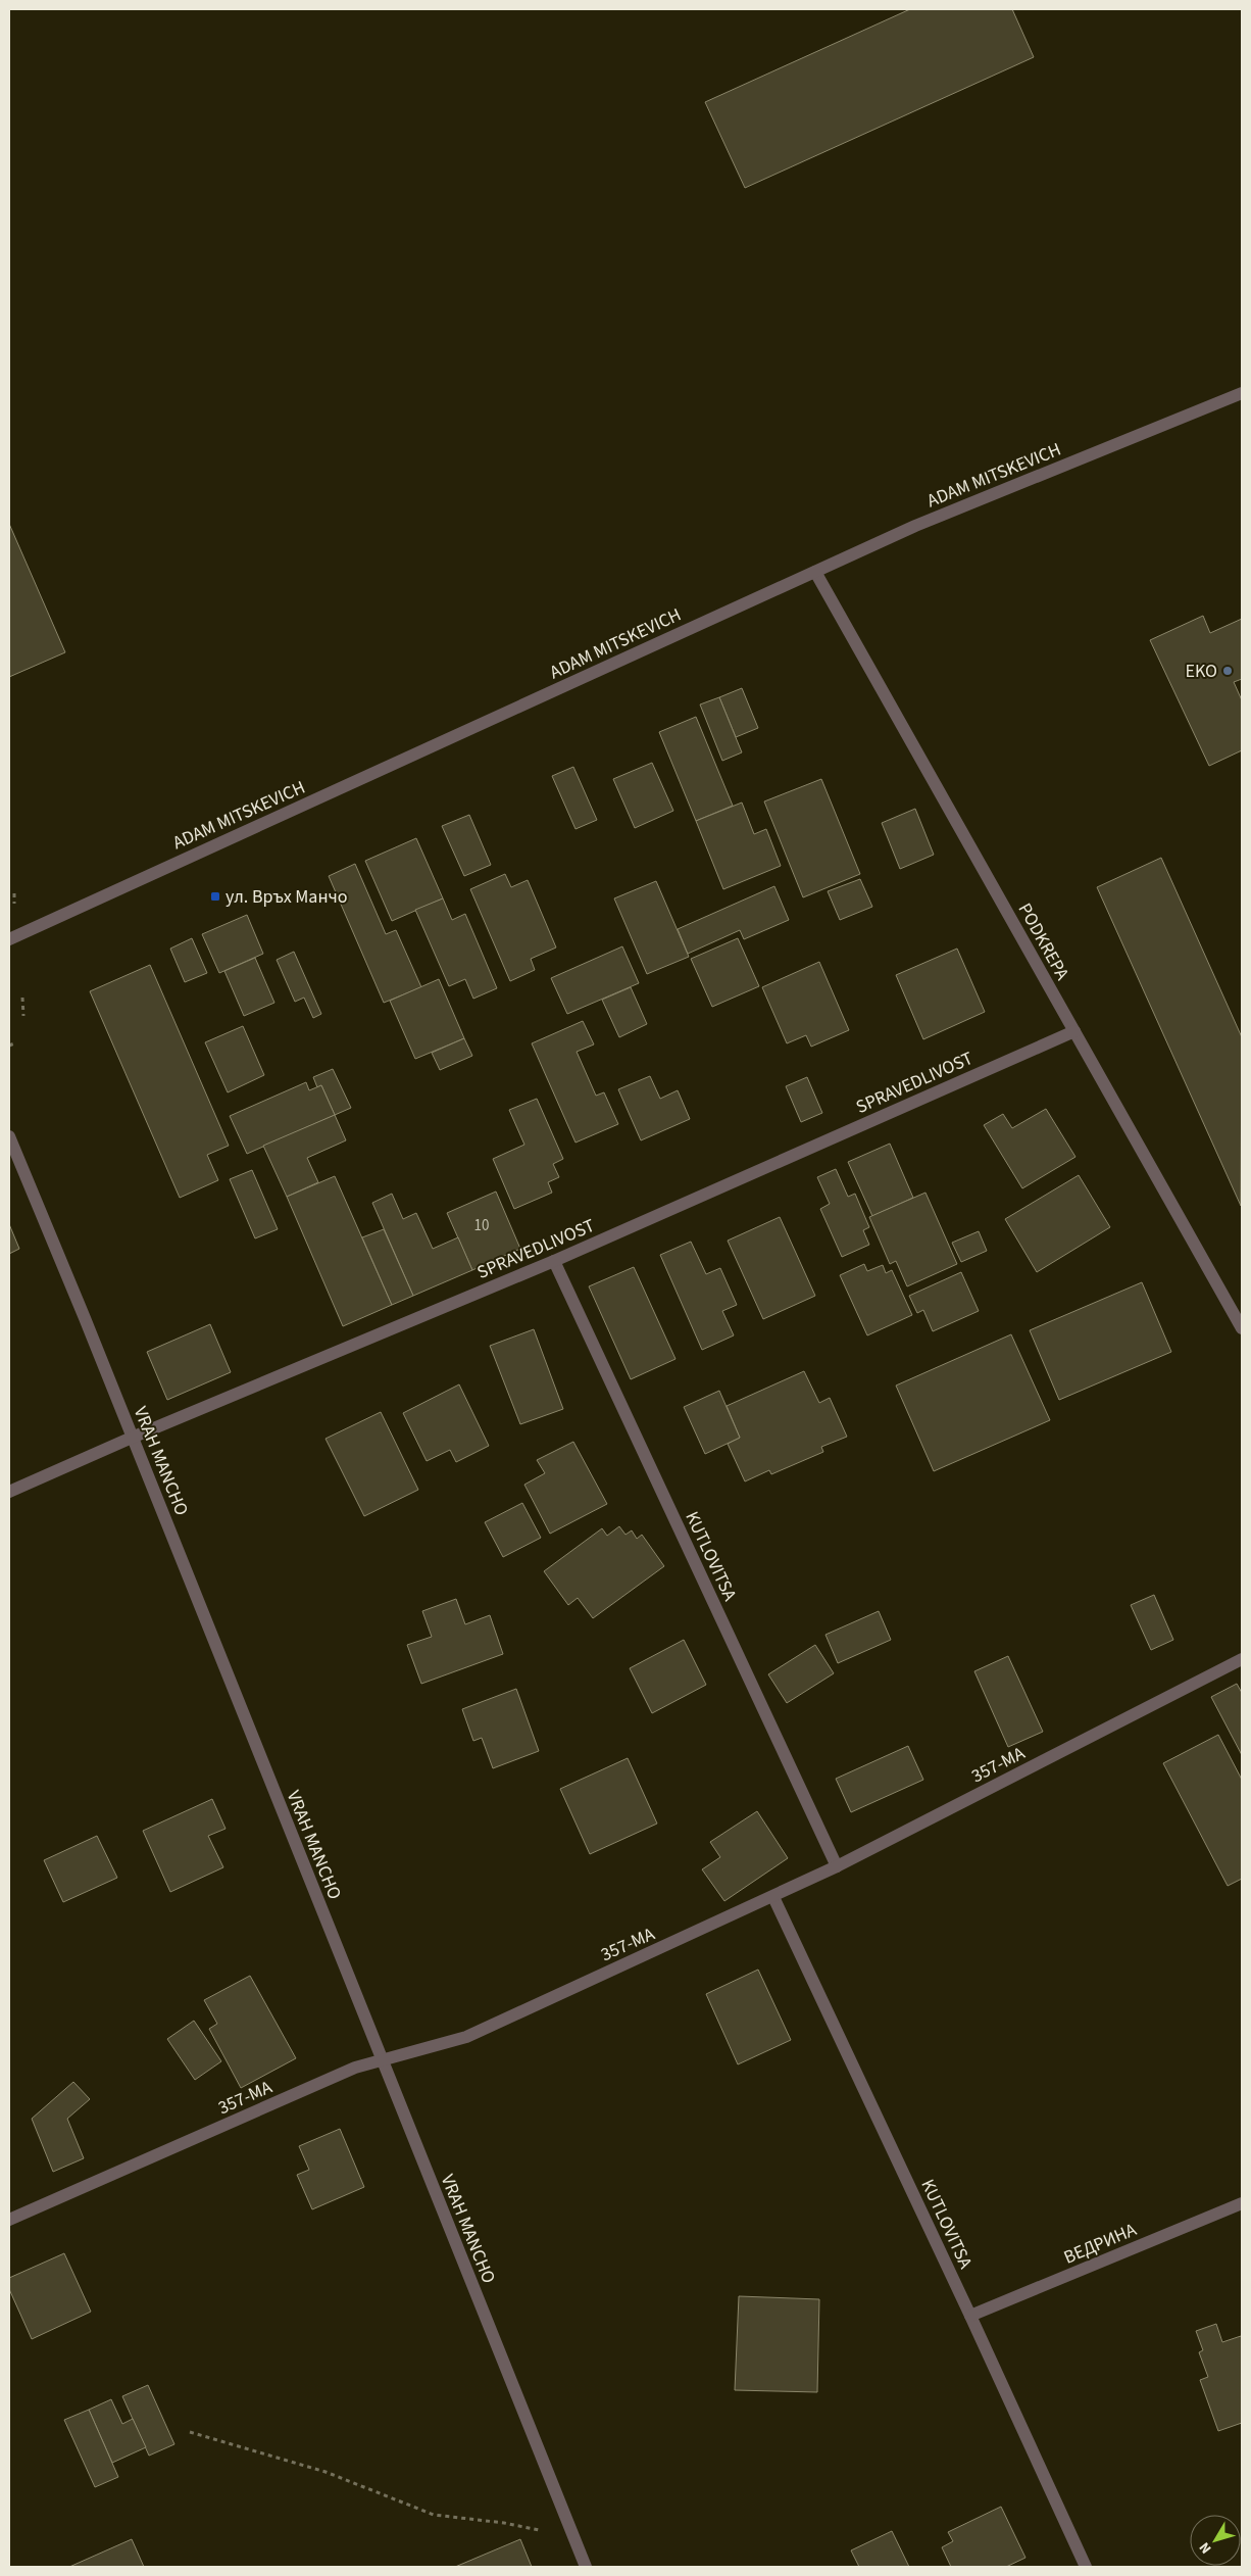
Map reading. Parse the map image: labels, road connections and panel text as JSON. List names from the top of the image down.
{
  "streets": {
    "street": [
      "ADAM MITSKEVICH",
      "PODKREPA",
      "SPRAVEDLIVOST",
      "VRAH MANCHO",
      "KUTLOVITSA",
      "357-МА",
      "ВЕДРИНА"
    ]
  },
  "crossings": [
    ["ADAM MITSKEVICH", "PODKREPA"],
    ["PODKREPA", "SPRAVEDLIVOST"],
    ["SPRAVEDLIVOST", "VRAH MANCHO"],
    ["SPRAVEDLIVOST", "KUTLOVITSA"],
    ["VRAH MANCHO", "357-МА"],
    ["KUTLOVITSA", "357-МА"],
    ["KUTLOVITSA", "ВЕДРИНА"]
  ],
  "places": {
    "other": ["EKO"],
    "transit": ["ул. Връх Манчо"]
  },
  "house_numbers": ["10"],
  "north": "bottom left"
}
